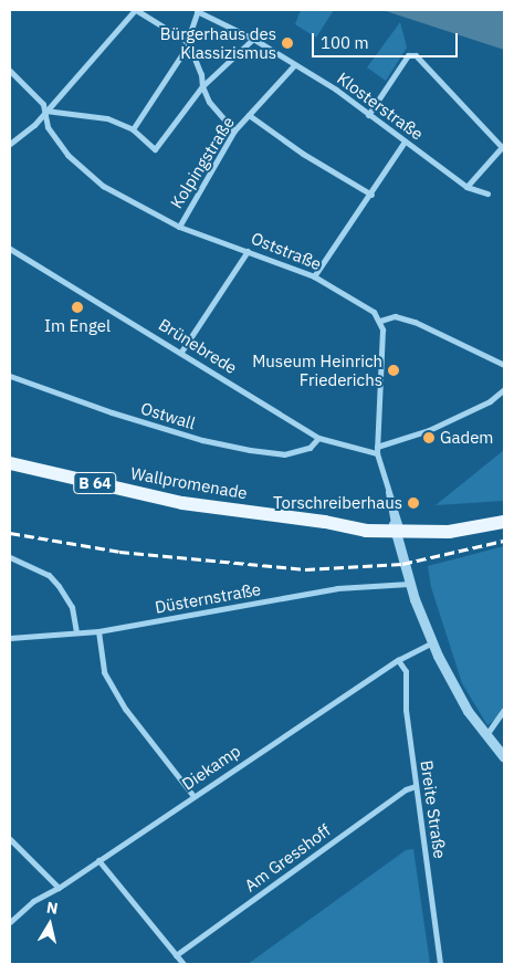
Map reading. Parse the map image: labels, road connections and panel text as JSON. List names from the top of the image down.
{
  "streets": {
    "main road": ["B 64", "Wallpromenade"],
    "street": [
      "Klosterstraße",
      "Kolpingstraße",
      "Oststraße",
      "Brünebrede",
      "Ostwall",
      "Düsternstraße",
      "Diekamp",
      "Breite Straße",
      "Am Gresshoff"
    ]
  },
  "crossings": [
    ["Klosterstraße", "Kolpingstraße"],
    ["Kolpingstraße", "Oststraße"],
    ["Brünebrede", "Ostwall"],
    ["B 64", "Wallpromenade"],
    ["Diekamp", "Breite Straße"],
    ["Breite Straße", "Am Gresshoff"]
  ],
  "places": [
    "Bürgerhaus des Klassizismus",
    "Im Engel",
    "Museum Heinrich Friederichs",
    "Gadem",
    "Torschreiberhaus"
  ],
  "scale_bar": "100 m",
  "north": "top"
}
